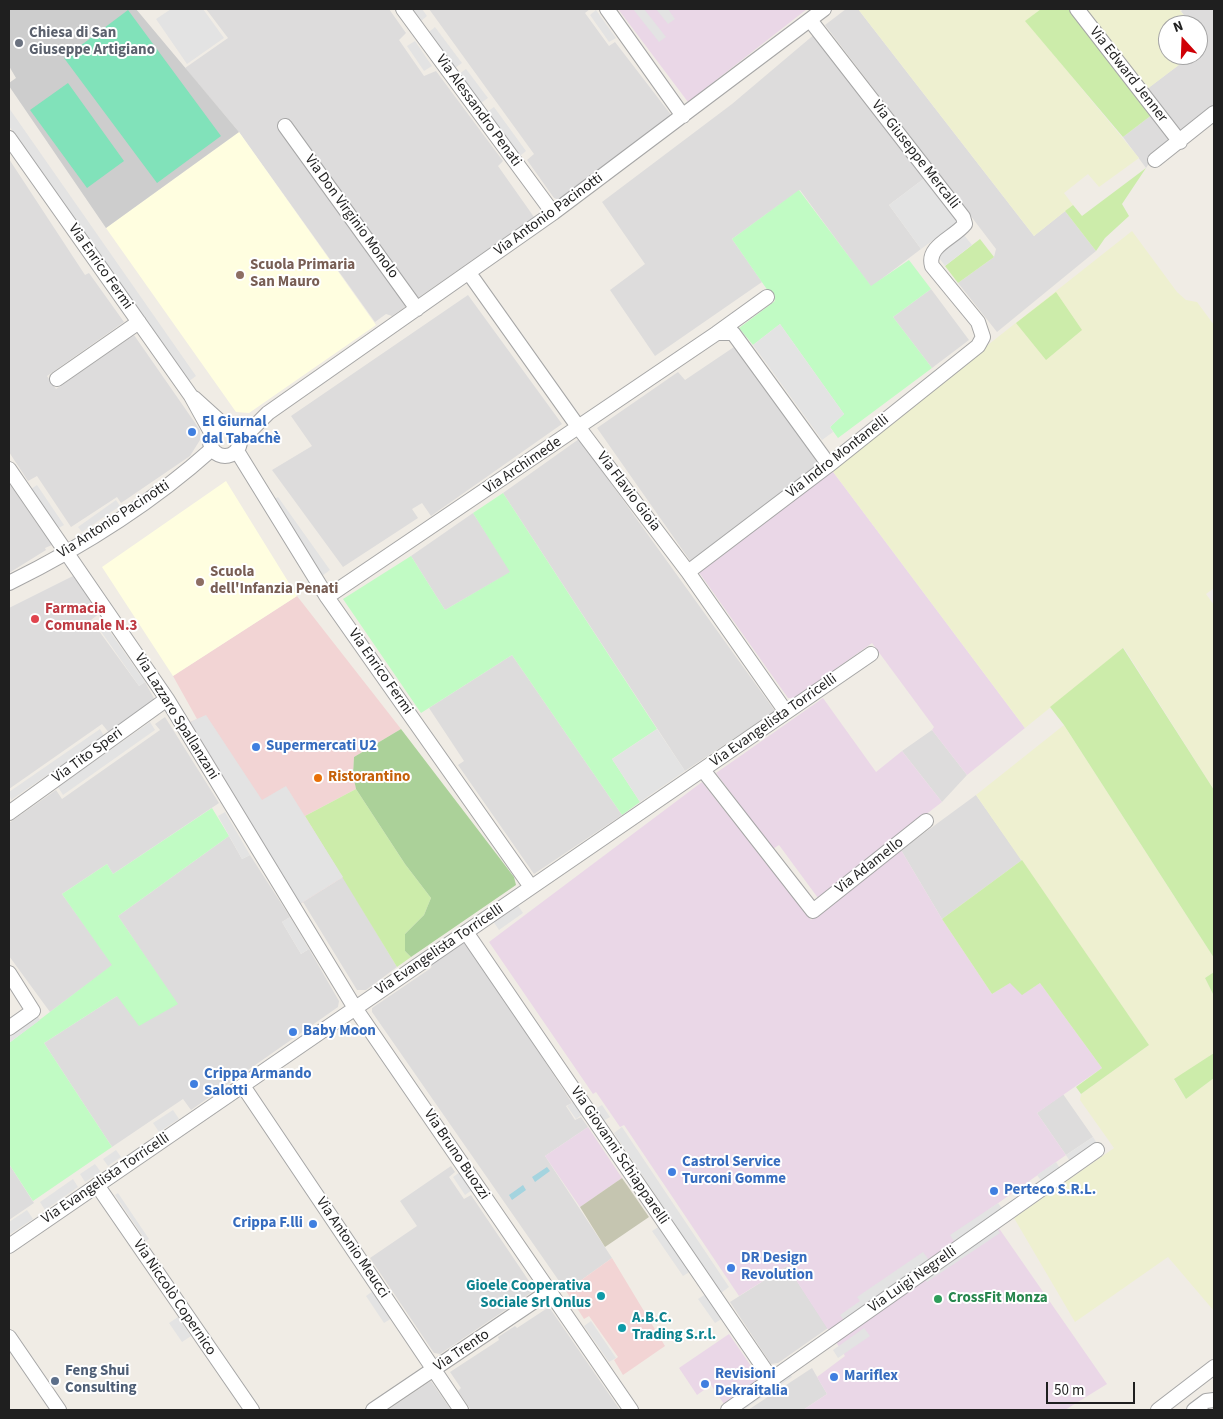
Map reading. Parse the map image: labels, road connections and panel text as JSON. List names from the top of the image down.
{
  "streets": {
    "street": [
      "Via Edward Jenner",
      "Via Alessandro Penati",
      "Via Giuseppe Mercalli",
      "Via Antonio Pacinotti",
      "Via Don Virginio Monolo",
      "Via Enrico Fermi",
      "Via Indro Montanelli",
      "Via Archimede",
      "Via Flavio Gioia",
      "Via Lazzaro Spallanzani",
      "Via Evangelista Torricelli",
      "Via Tito Speri",
      "Via Adamello",
      "Via Bruno Buozzi",
      "Via Giovanni Schiapparelli",
      "Via Antonio Meucci",
      "Via Luigi Negrelli",
      "Via Niccolò Copernico",
      "Via Trento"
    ]
  },
  "crossings": [
    ["Via Alessandro Penati", "Via Antonio Pacinotti"],
    ["Via Giuseppe Mercalli", "Via Antonio Pacinotti"],
    ["Via Giuseppe Mercalli", "Via Indro Montanelli"],
    ["Via Antonio Pacinotti", "Via Don Virginio Monolo"],
    ["Via Antonio Pacinotti", "Via Enrico Fermi"],
    ["Via Antonio Pacinotti", "Via Flavio Gioia"],
    ["Via Antonio Pacinotti", "Via Lazzaro Spallanzani"],
    ["Via Enrico Fermi", "Via Archimede"],
    ["Via Enrico Fermi", "Via Evangelista Torricelli"],
    ["Via Indro Montanelli", "Via Flavio Gioia"],
    ["Via Archimede", "Via Flavio Gioia"],
    ["Via Flavio Gioia", "Via Evangelista Torricelli"],
    ["Via Lazzaro Spallanzani", "Via Tito Speri"],
    ["Via Lazzaro Spallanzani", "Via Bruno Buozzi"],
    ["Via Evangelista Torricelli", "Via Adamello"],
    ["Via Evangelista Torricelli", "Via Bruno Buozzi"],
    ["Via Evangelista Torricelli", "Via Giovanni Schiapparelli"],
    ["Via Evangelista Torricelli", "Via Antonio Meucci"],
    ["Via Evangelista Torricelli", "Via Niccolò Copernico"],
    ["Via Bruno Buozzi", "Via Trento"],
    ["Via Giovanni Schiapparelli", "Via Luigi Negrelli"],
    ["Via Antonio Meucci", "Via Trento"]
  ],
  "places": [
    "Chiesa di San Giuseppe Artigiano",
    "Scuola Primaria San Mauro",
    "El Giurnal dal Tabachè",
    "Scuola dell'Infanzia Penati",
    "Farmacia Comunale N.3",
    "Supermercati U2",
    "Ristorantino",
    "Baby Moon",
    "Crippa Armando Salotti",
    "Castrol Service Turconi Gomme",
    "Perteco S.R.L.",
    "Crippa F.lli",
    "DR Design Revolution",
    "Gioele Cooperativa Sociale Srl Onlus",
    "CrossFit Monza",
    "A.B.C. Trading S.r.l.",
    "Mariflex",
    "Feng Shui Consulting",
    "Revisioni Dekraitalia"
  ],
  "scale_bar": "50 m",
  "north": "top"
}
